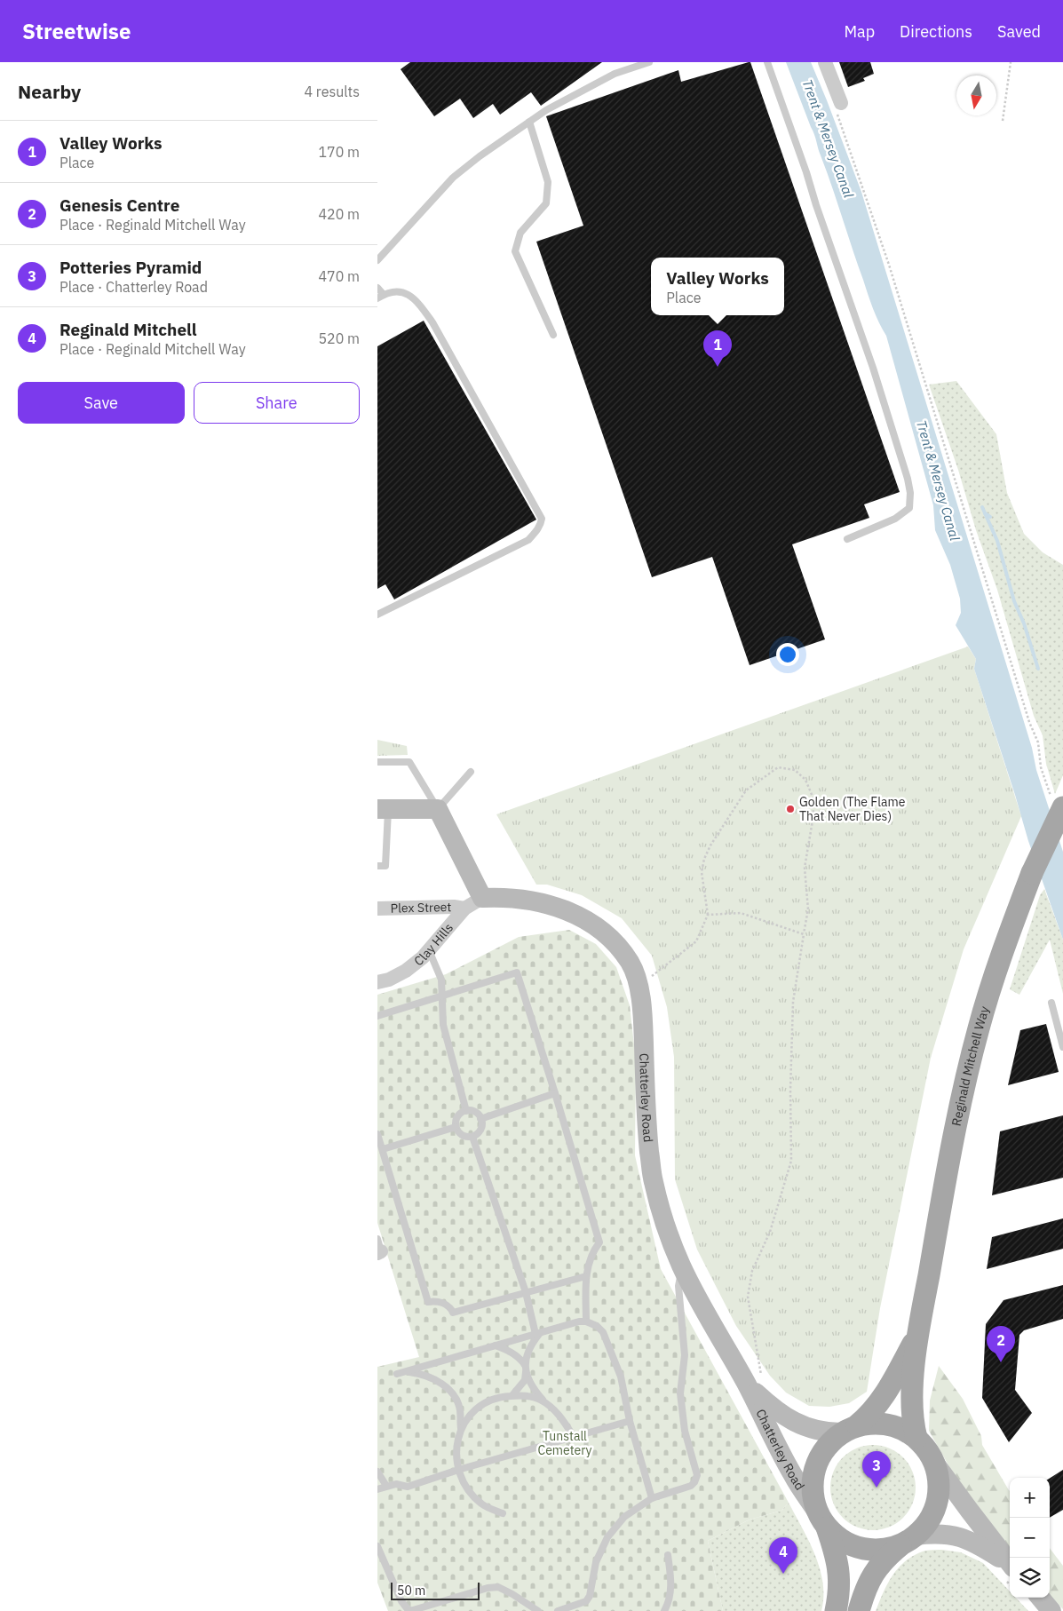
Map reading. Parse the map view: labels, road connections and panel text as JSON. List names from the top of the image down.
{
  "streets": {
    "main road": ["Reginald Mitchell Way"],
    "street": ["Plex Street", "Clay Hills", "Chatterley Road"]
  },
  "crossings": [
    ["Plex Street", "Clay Hills"],
    ["Clay Hills", "Chatterley Road"],
    ["Reginald Mitchell Way", "Chatterley Road"]
  ],
  "water": ["Trent & Mersey Canal"],
  "parks": ["Tunstall Cemetery"],
  "places": ["Golden (The Flame That Never Dies)"],
  "scale_bar": "50 m",
  "north": "bottom",
  "page": {
    "header": "Streetwise",
    "nav": ["Map", "Directions", "Saved"],
    "heading": ["Nearby", "4 results"],
    "list": [
      {
        "mark": "1",
        "name": "Valley Works",
        "note": "Place",
        "value": "170 m"
      },
      {
        "mark": "2",
        "name": "Genesis Centre",
        "note": "Place · Reginald Mitchell Way",
        "value": "420 m"
      },
      {
        "mark": "3",
        "name": "Potteries Pyramid",
        "note": "Place · Chatterley Road",
        "value": "470 m"
      },
      {
        "mark": "4",
        "name": "Reginald Mitchell",
        "note": "Place · Reginald Mitchell Way",
        "value": "520 m"
      }
    ],
    "popup": ["Valley Works", "Place"],
    "pins": [
      "1",
      "2",
      "3",
      "4"
    ],
    "buttons": ["Save", "Share"],
    "map_buttons": ["+", "−"],
    "scale": "50 m"
  }
}
